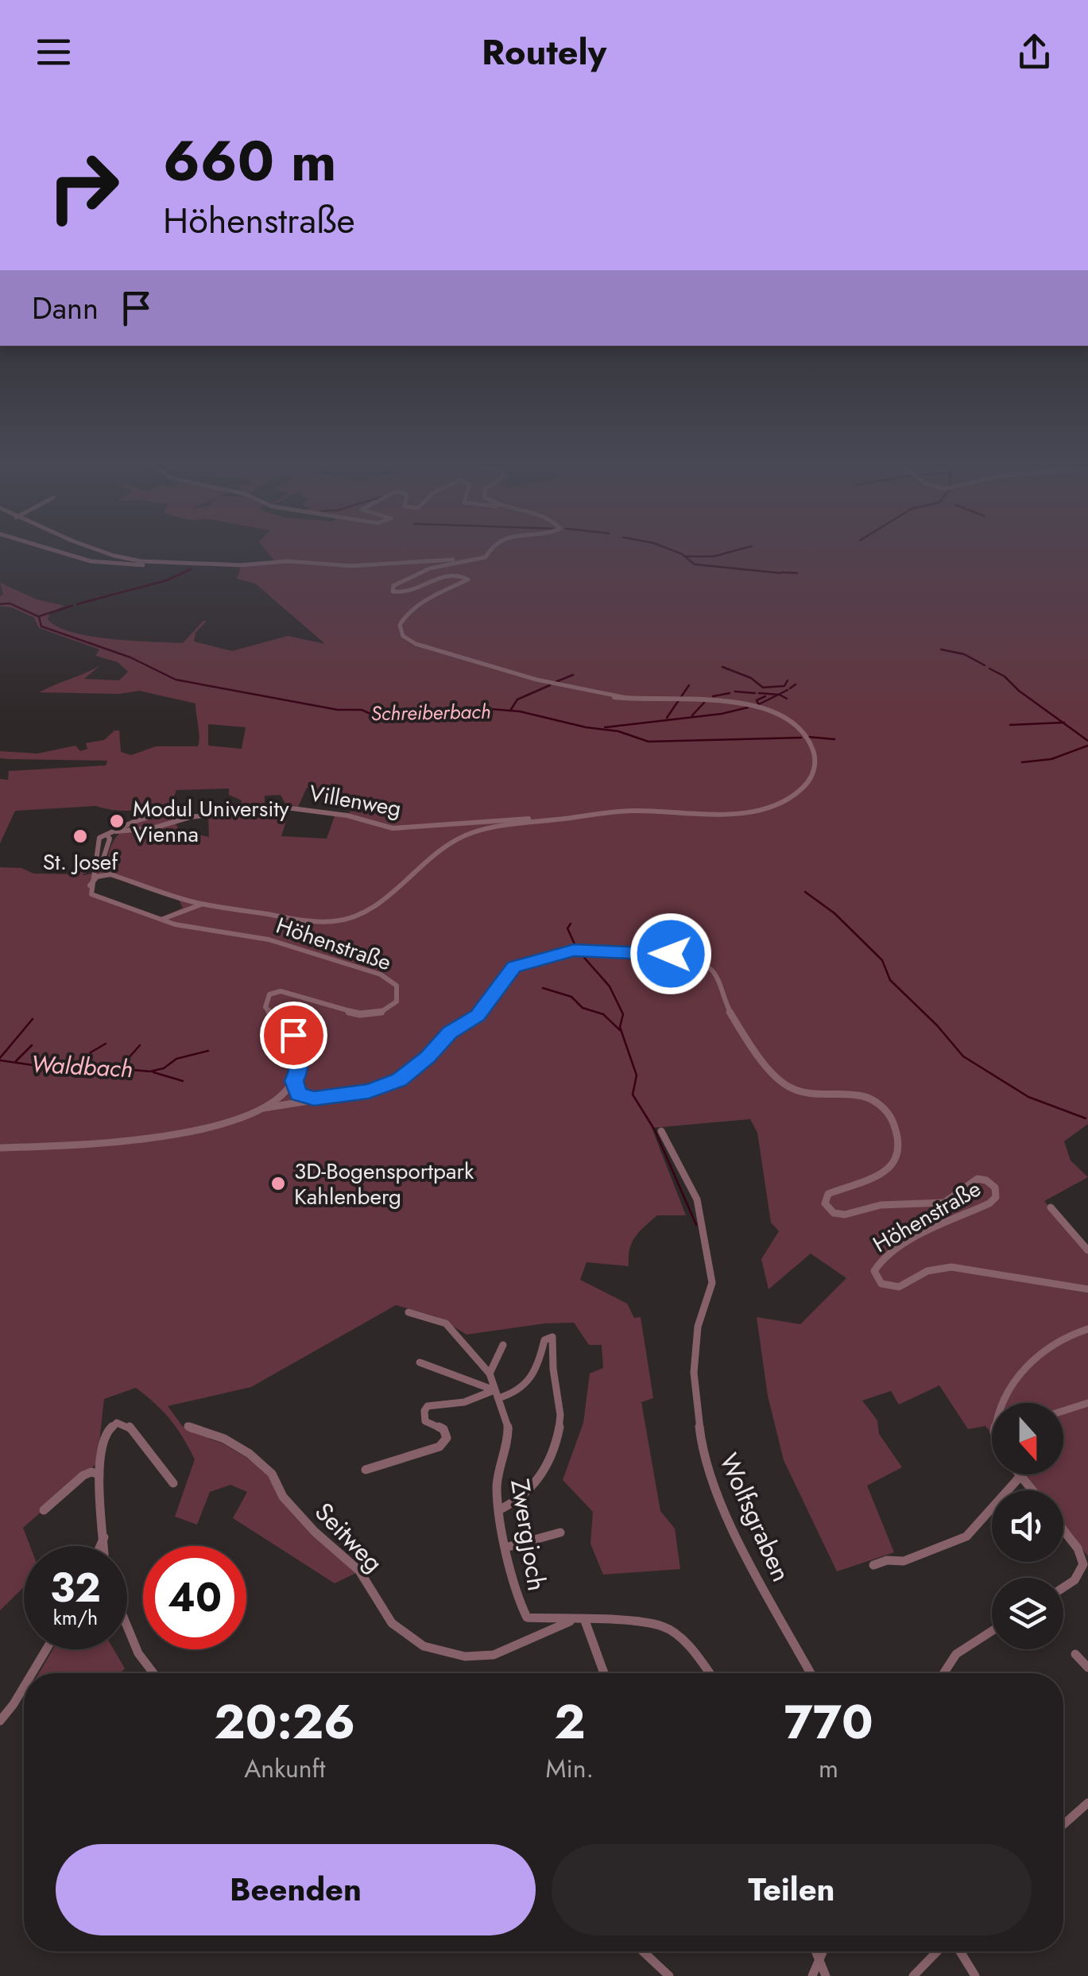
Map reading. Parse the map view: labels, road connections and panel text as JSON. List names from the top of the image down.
{
  "streets": {
    "street": [
      "Villenweg",
      "Höhenstraße",
      "Wolfsgraben",
      "Zwergjoch",
      "Seitweg"
    ]
  },
  "crossings": [
    ["Villenweg", "Höhenstraße"],
    ["Zwergjoch", "Seitweg"]
  ],
  "water": ["Schreiberbach", "Waldbach"],
  "places": ["Modul University Vienna", "St. Josef", "3D-Bogensportpark Kahlenberg"],
  "north": "bottom",
  "page": {
    "header": "Routely",
    "turn": ["660 m", "Höhenstraße"],
    "then": "Dann",
    "speed": "32 km/h",
    "limit": "40",
    "eta": [
      "20:26",
      "Ankunft",
      "2",
      "Min.",
      "770",
      "m"
    ],
    "buttons": ["Beenden", "Teilen"]
  }
}
